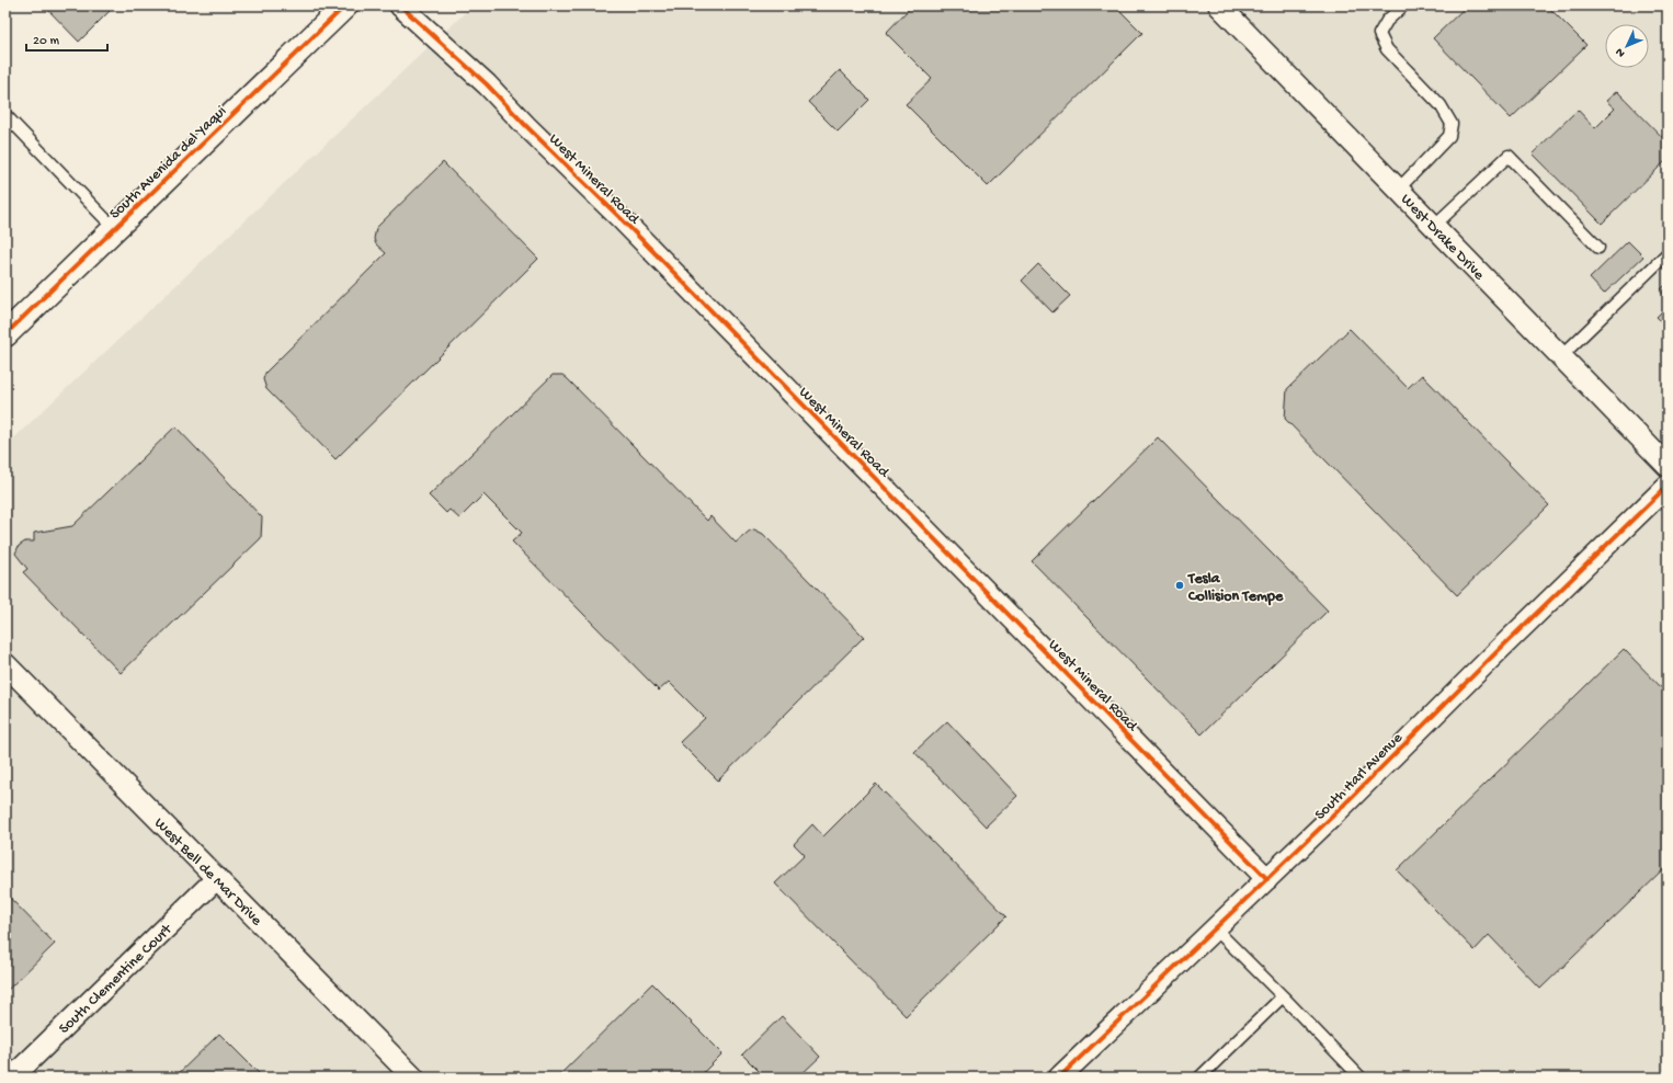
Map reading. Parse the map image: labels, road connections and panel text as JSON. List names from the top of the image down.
{
  "streets": {
    "street": [
      "South Avenida del Yaqui",
      "West Mineral Road",
      "West Drake Drive",
      "South Harl Avenue",
      "West Bell de Mar Drive",
      "South Clementine Court"
    ]
  },
  "crossings": [
    ["West Mineral Road", "South Harl Avenue"],
    ["West Bell de Mar Drive", "South Clementine Court"]
  ],
  "places": ["Tesla Collision Tempe"],
  "scale_bar": "20 m",
  "north": "bottom left"
}
